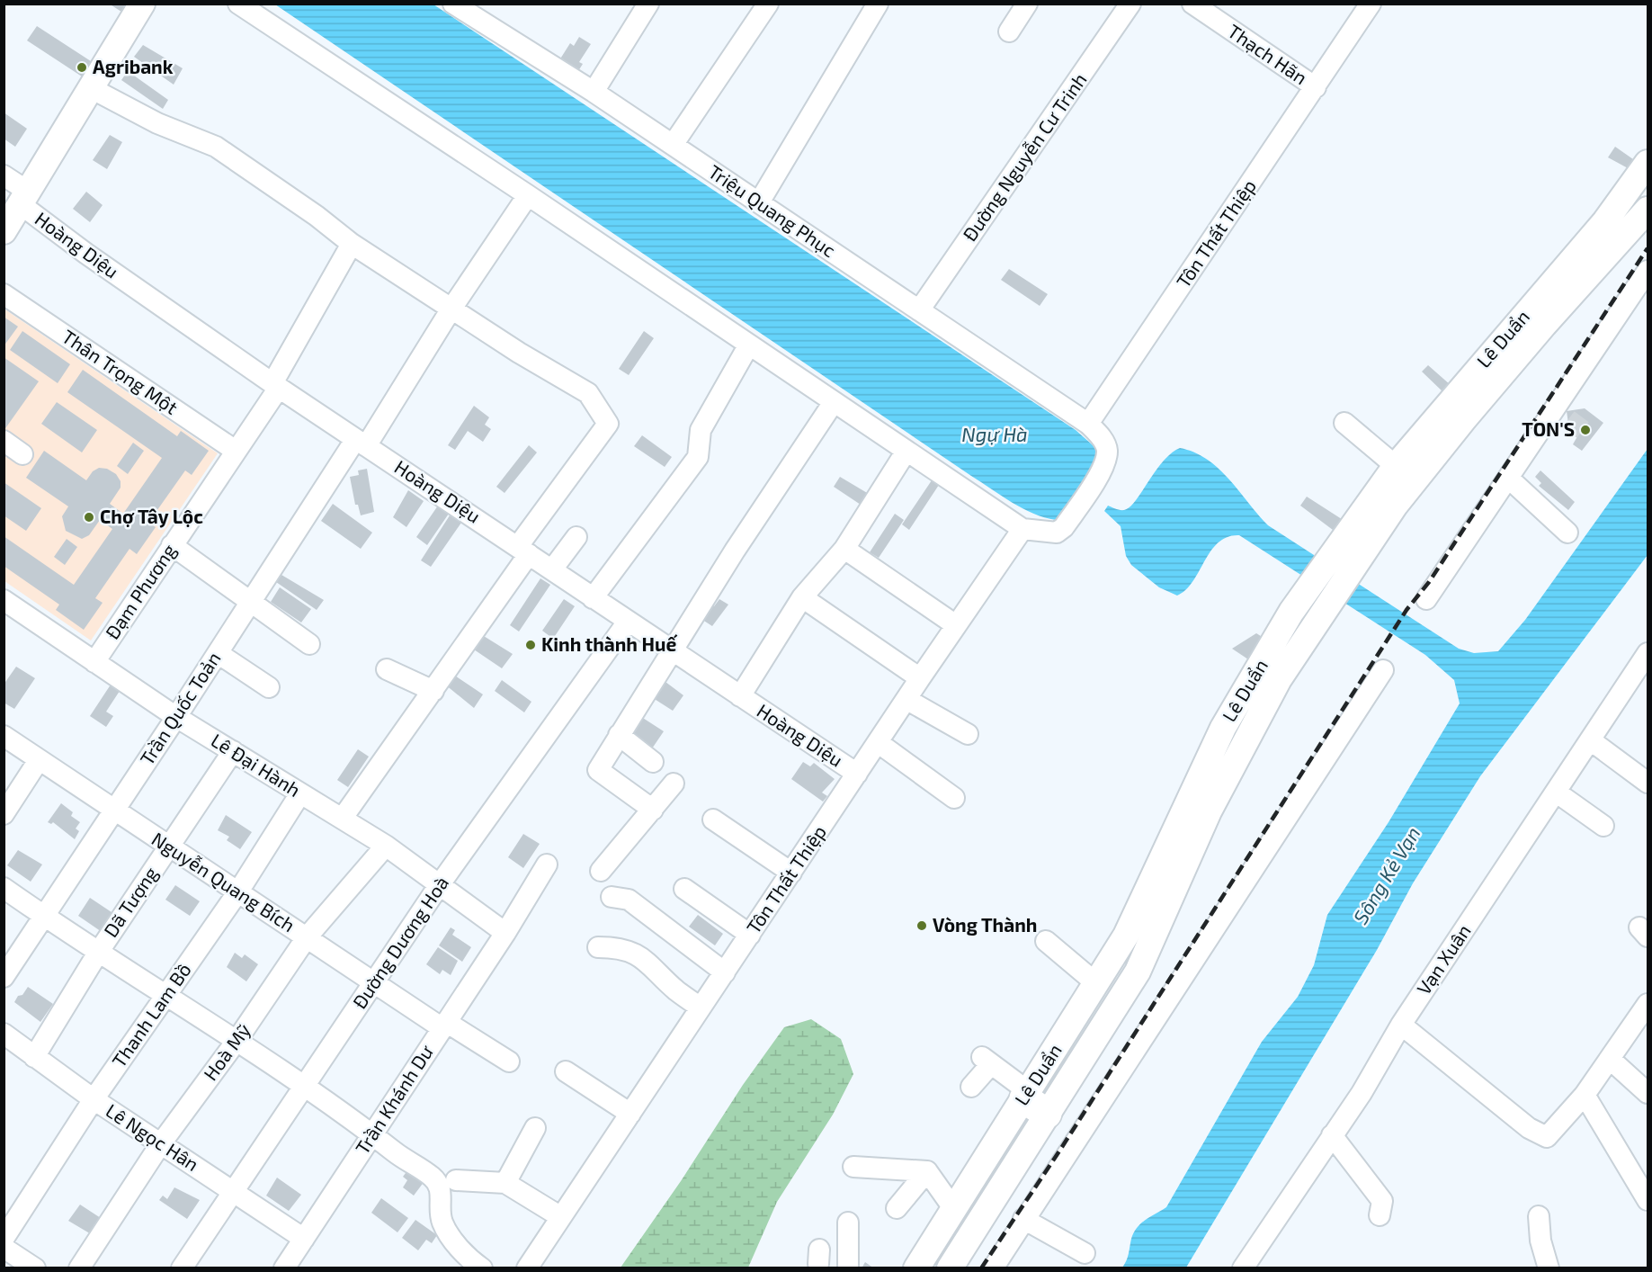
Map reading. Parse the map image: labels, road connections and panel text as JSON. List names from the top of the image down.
{
  "streets": {
    "main road": ["Lê Duẩn"],
    "street": [
      "Thạch Hãn",
      "Đường Nguyễn Cư Trinh",
      "Triệu Quang Phục",
      "Tôn Thất Thiệp",
      "Hoàng Diệu",
      "Thân Trọng Một",
      "Đạm Phương",
      "Trần Quốc Toản",
      "Lê Đại Hành",
      "Nguyễn Quang Bích",
      "Dã Tượng",
      "Đường Dương Hoà",
      "Vạn Xuân",
      "Thanh Lam Bồ",
      "Hoà Mỹ",
      "Trần Khánh Dư",
      "Lê Ngọc Hân"
    ]
  },
  "crossings": [
    ["Thạch Hãn", "Tôn Thất Thiệp"],
    ["Đường Nguyễn Cư Trinh", "Triệu Quang Phục"],
    ["Triệu Quang Phục", "Tôn Thất Thiệp"],
    ["Tôn Thất Thiệp", "Hoàng Diệu"],
    ["Hoàng Diệu", "Đạm Phương"],
    ["Hoàng Diệu", "Trần Quốc Toản"],
    ["Hoàng Diệu", "Đường Dương Hoà"],
    ["Thân Trọng Một", "Đạm Phương"],
    ["Đạm Phương", "Lê Đại Hành"],
    ["Trần Quốc Toản", "Lê Đại Hành"],
    ["Trần Quốc Toản", "Nguyễn Quang Bích"],
    ["Lê Đại Hành", "Dã Tượng"],
    ["Lê Đại Hành", "Đường Dương Hoà"],
    ["Lê Đại Hành", "Thanh Lam Bồ"],
    ["Lê Đại Hành", "Hoà Mỹ"],
    ["Lê Đại Hành", "Trần Khánh Dư"],
    ["Nguyễn Quang Bích", "Dã Tượng"],
    ["Nguyễn Quang Bích", "Đường Dương Hoà"],
    ["Nguyễn Quang Bích", "Thanh Lam Bồ"],
    ["Nguyễn Quang Bích", "Hoà Mỹ"],
    ["Nguyễn Quang Bích", "Trần Khánh Dư"],
    ["Dã Tượng", "Lê Ngọc Hân"],
    ["Đường Dương Hoà", "Lê Ngọc Hân"],
    ["Thanh Lam Bồ", "Lê Ngọc Hân"],
    ["Hoà Mỹ", "Lê Ngọc Hân"],
    ["Trần Khánh Dư", "Lê Ngọc Hân"]
  ],
  "water": ["Ngự Hà", "Sông Kẻ Vạn"],
  "places": [
    "Agribank",
    "TON'S",
    "Chợ Tây Lộc",
    "Kinh thành Huế",
    "Vòng Thành"
  ]
}
